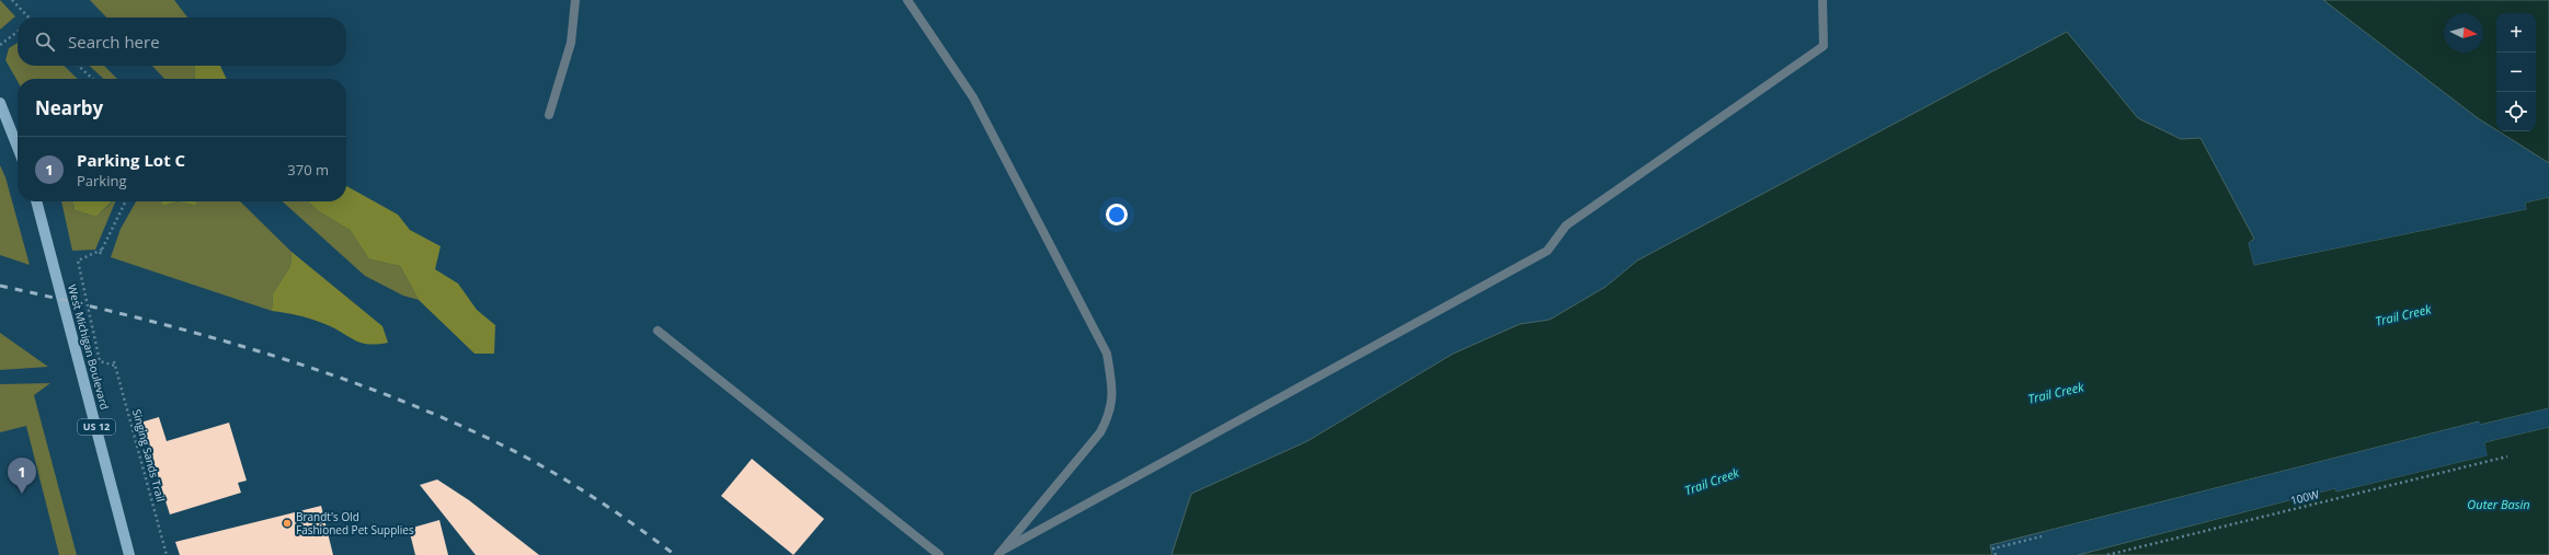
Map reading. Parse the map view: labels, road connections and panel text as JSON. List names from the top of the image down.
{
  "streets": {
    "main road": ["West Michigan Boulevard", "US 12"],
    "path": ["Singing Sands Trail", "100W"]
  },
  "water": ["Trail Creek", "Outer Basin"],
  "places": ["Brandt's Old Fashioned Pet Supplies"],
  "north": "right",
  "page": {
    "map_buttons": ["+", "−"],
    "search": "Search here",
    "heading": "Nearby",
    "list": [
      {
        "mark": "1",
        "name": "Parking Lot C",
        "note": "Parking",
        "value": "370 m"
      }
    ],
    "pins": "1"
  }
}
